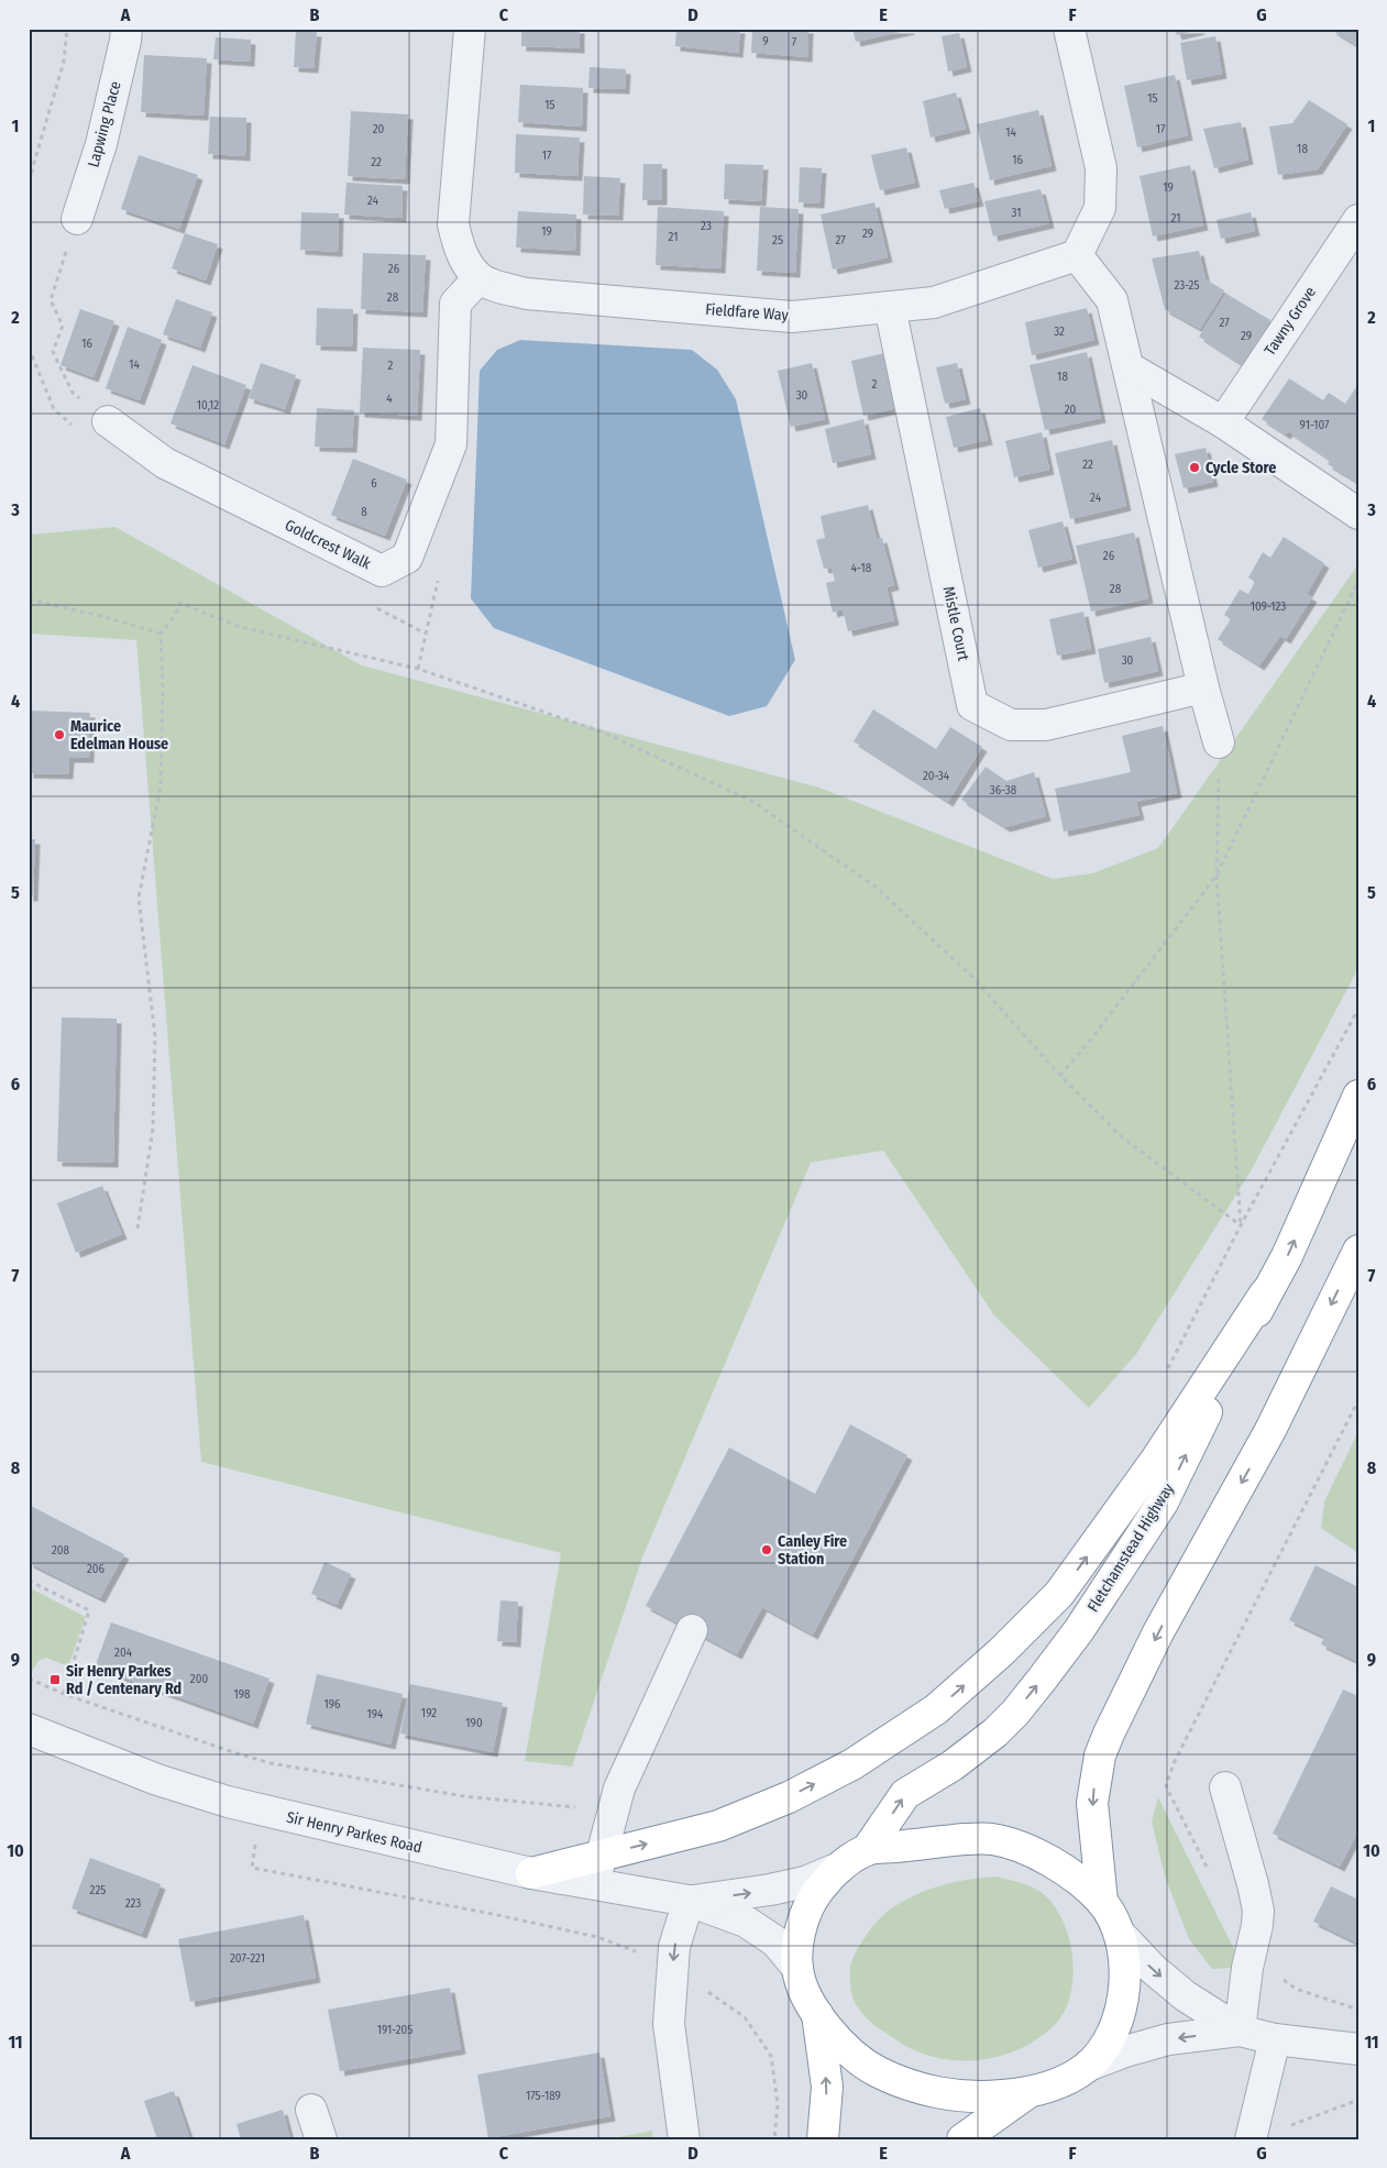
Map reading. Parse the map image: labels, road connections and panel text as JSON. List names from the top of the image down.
{
  "streets": {
    "highway": ["Fletchamstead Highway"],
    "street": [
      "Lapwing Place",
      "Fieldfare Way",
      "Tawny Grove",
      "Goldcrest Walk",
      "Mistle Court",
      "Sir Henry Parkes Road"
    ]
  },
  "crossings": [
    ["Fieldfare Way", "Goldcrest Walk"],
    ["Fieldfare Way", "Mistle Court"]
  ],
  "places": {
    "other": ["Cycle Store", "Maurice Edelman House", "Canley Fire Station"],
    "transit": ["Sir Henry Parkes Rd / Centenary Rd"]
  },
  "house_numbers": [
    "9",
    "7",
    "15",
    "15",
    "20",
    "17",
    "14",
    "18",
    "17",
    "16",
    "22",
    "19",
    "24",
    "31",
    "21",
    "23",
    "19",
    "29",
    "21",
    "25",
    "27",
    "26",
    "23-25",
    "28",
    "27",
    "32",
    "29",
    "16",
    "14",
    "2",
    "18",
    "2",
    "30",
    "4",
    "10,12",
    "20",
    "91-107",
    "22",
    "6",
    "24",
    "8",
    "26",
    "4-18",
    "28",
    "109-123",
    "30",
    "20-34",
    "36-38",
    "208",
    "206",
    "204",
    "200",
    "198",
    "196",
    "192",
    "194",
    "190",
    "225",
    "223",
    "207-221",
    "191-205",
    "175-189"
  ],
  "grid": {
    "columns": [
      "A",
      "B",
      "C",
      "D",
      "E",
      "F",
      "G"
    ],
    "rows": [
      "1",
      "2",
      "3",
      "4",
      "5",
      "6",
      "7",
      "8",
      "9",
      "10",
      "11"
    ]
  }
}
